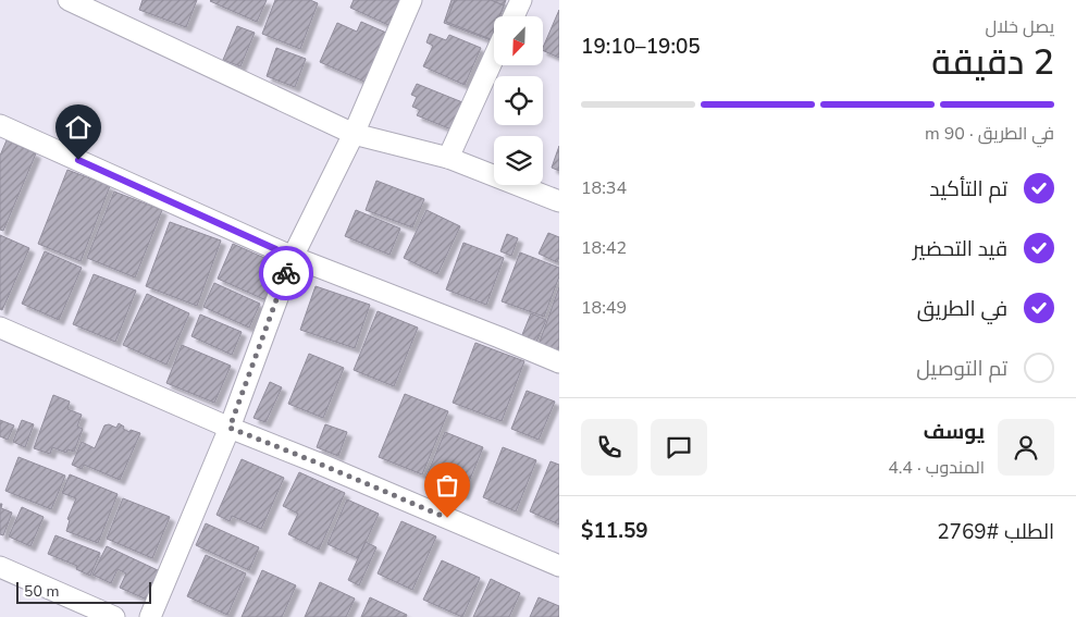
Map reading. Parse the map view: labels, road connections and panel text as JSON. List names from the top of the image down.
{
  "scale_bar": "50 m",
  "north": "bottom left",
  "page": {
    "heading": ["2 دقيقة", "يصل خلال", "19:05–19:10"],
    "panel": [
      "يوسف",
      "المندوب · 4.4",
      "الطلب #2769",
      "$11.59"
    ],
    "bar": "في الطريق · 90 m",
    "list": [
      ["تم التأكيد", "18:34"],
      ["قيد التحضير", "18:42"],
      ["في الطريق", "18:49"],
      "تم التوصيل"
    ],
    "scale": "50 m"
  }
}
